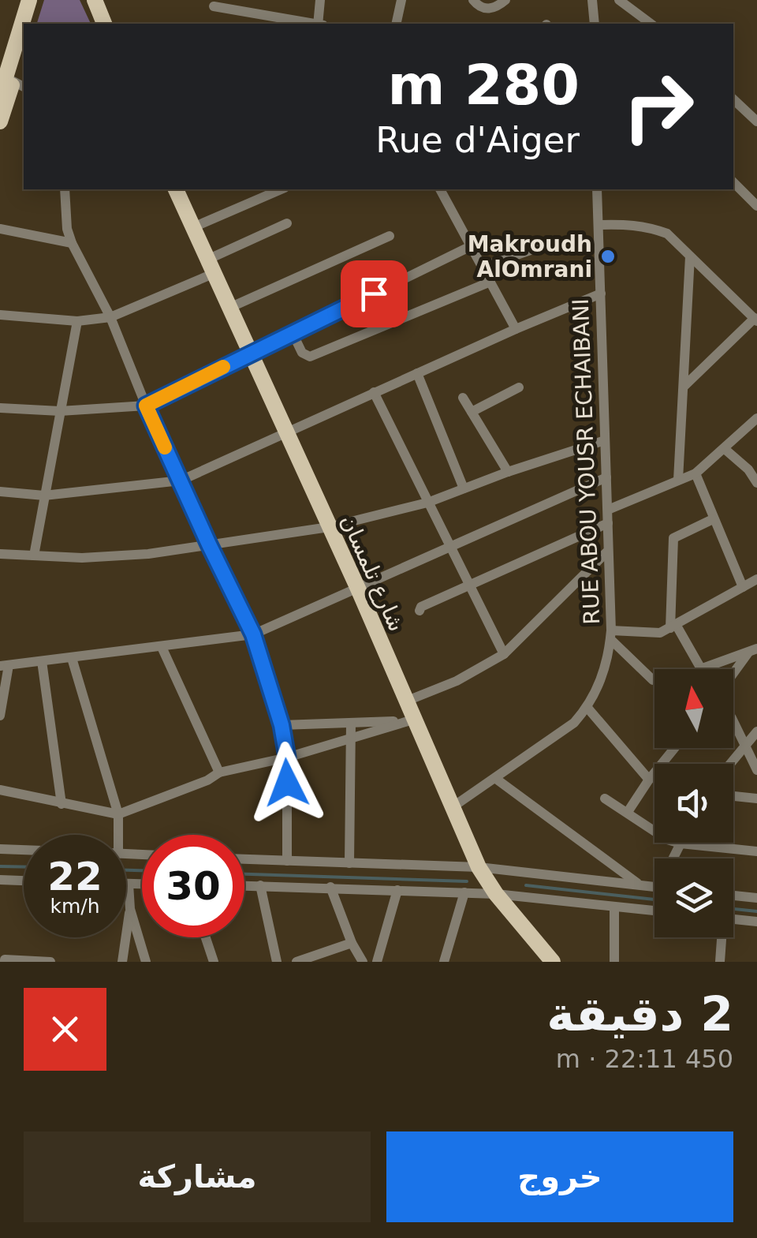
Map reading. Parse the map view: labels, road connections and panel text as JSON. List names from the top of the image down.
{
  "streets": {
    "main road": ["شارع تلمسان"],
    "street": ["RUE ABOU YOUSR ECHAIBANI"]
  },
  "places": ["Makroudh AlOmrani"],
  "north": "top",
  "page": {
    "turn": ["280 m", "Rue d'Aiger"],
    "speed": "22 km/h",
    "limit": "30",
    "heading": ["2 دقيقة", "450 m · 22:11"],
    "buttons": ["خروج", "مشاركة"]
  }
}
